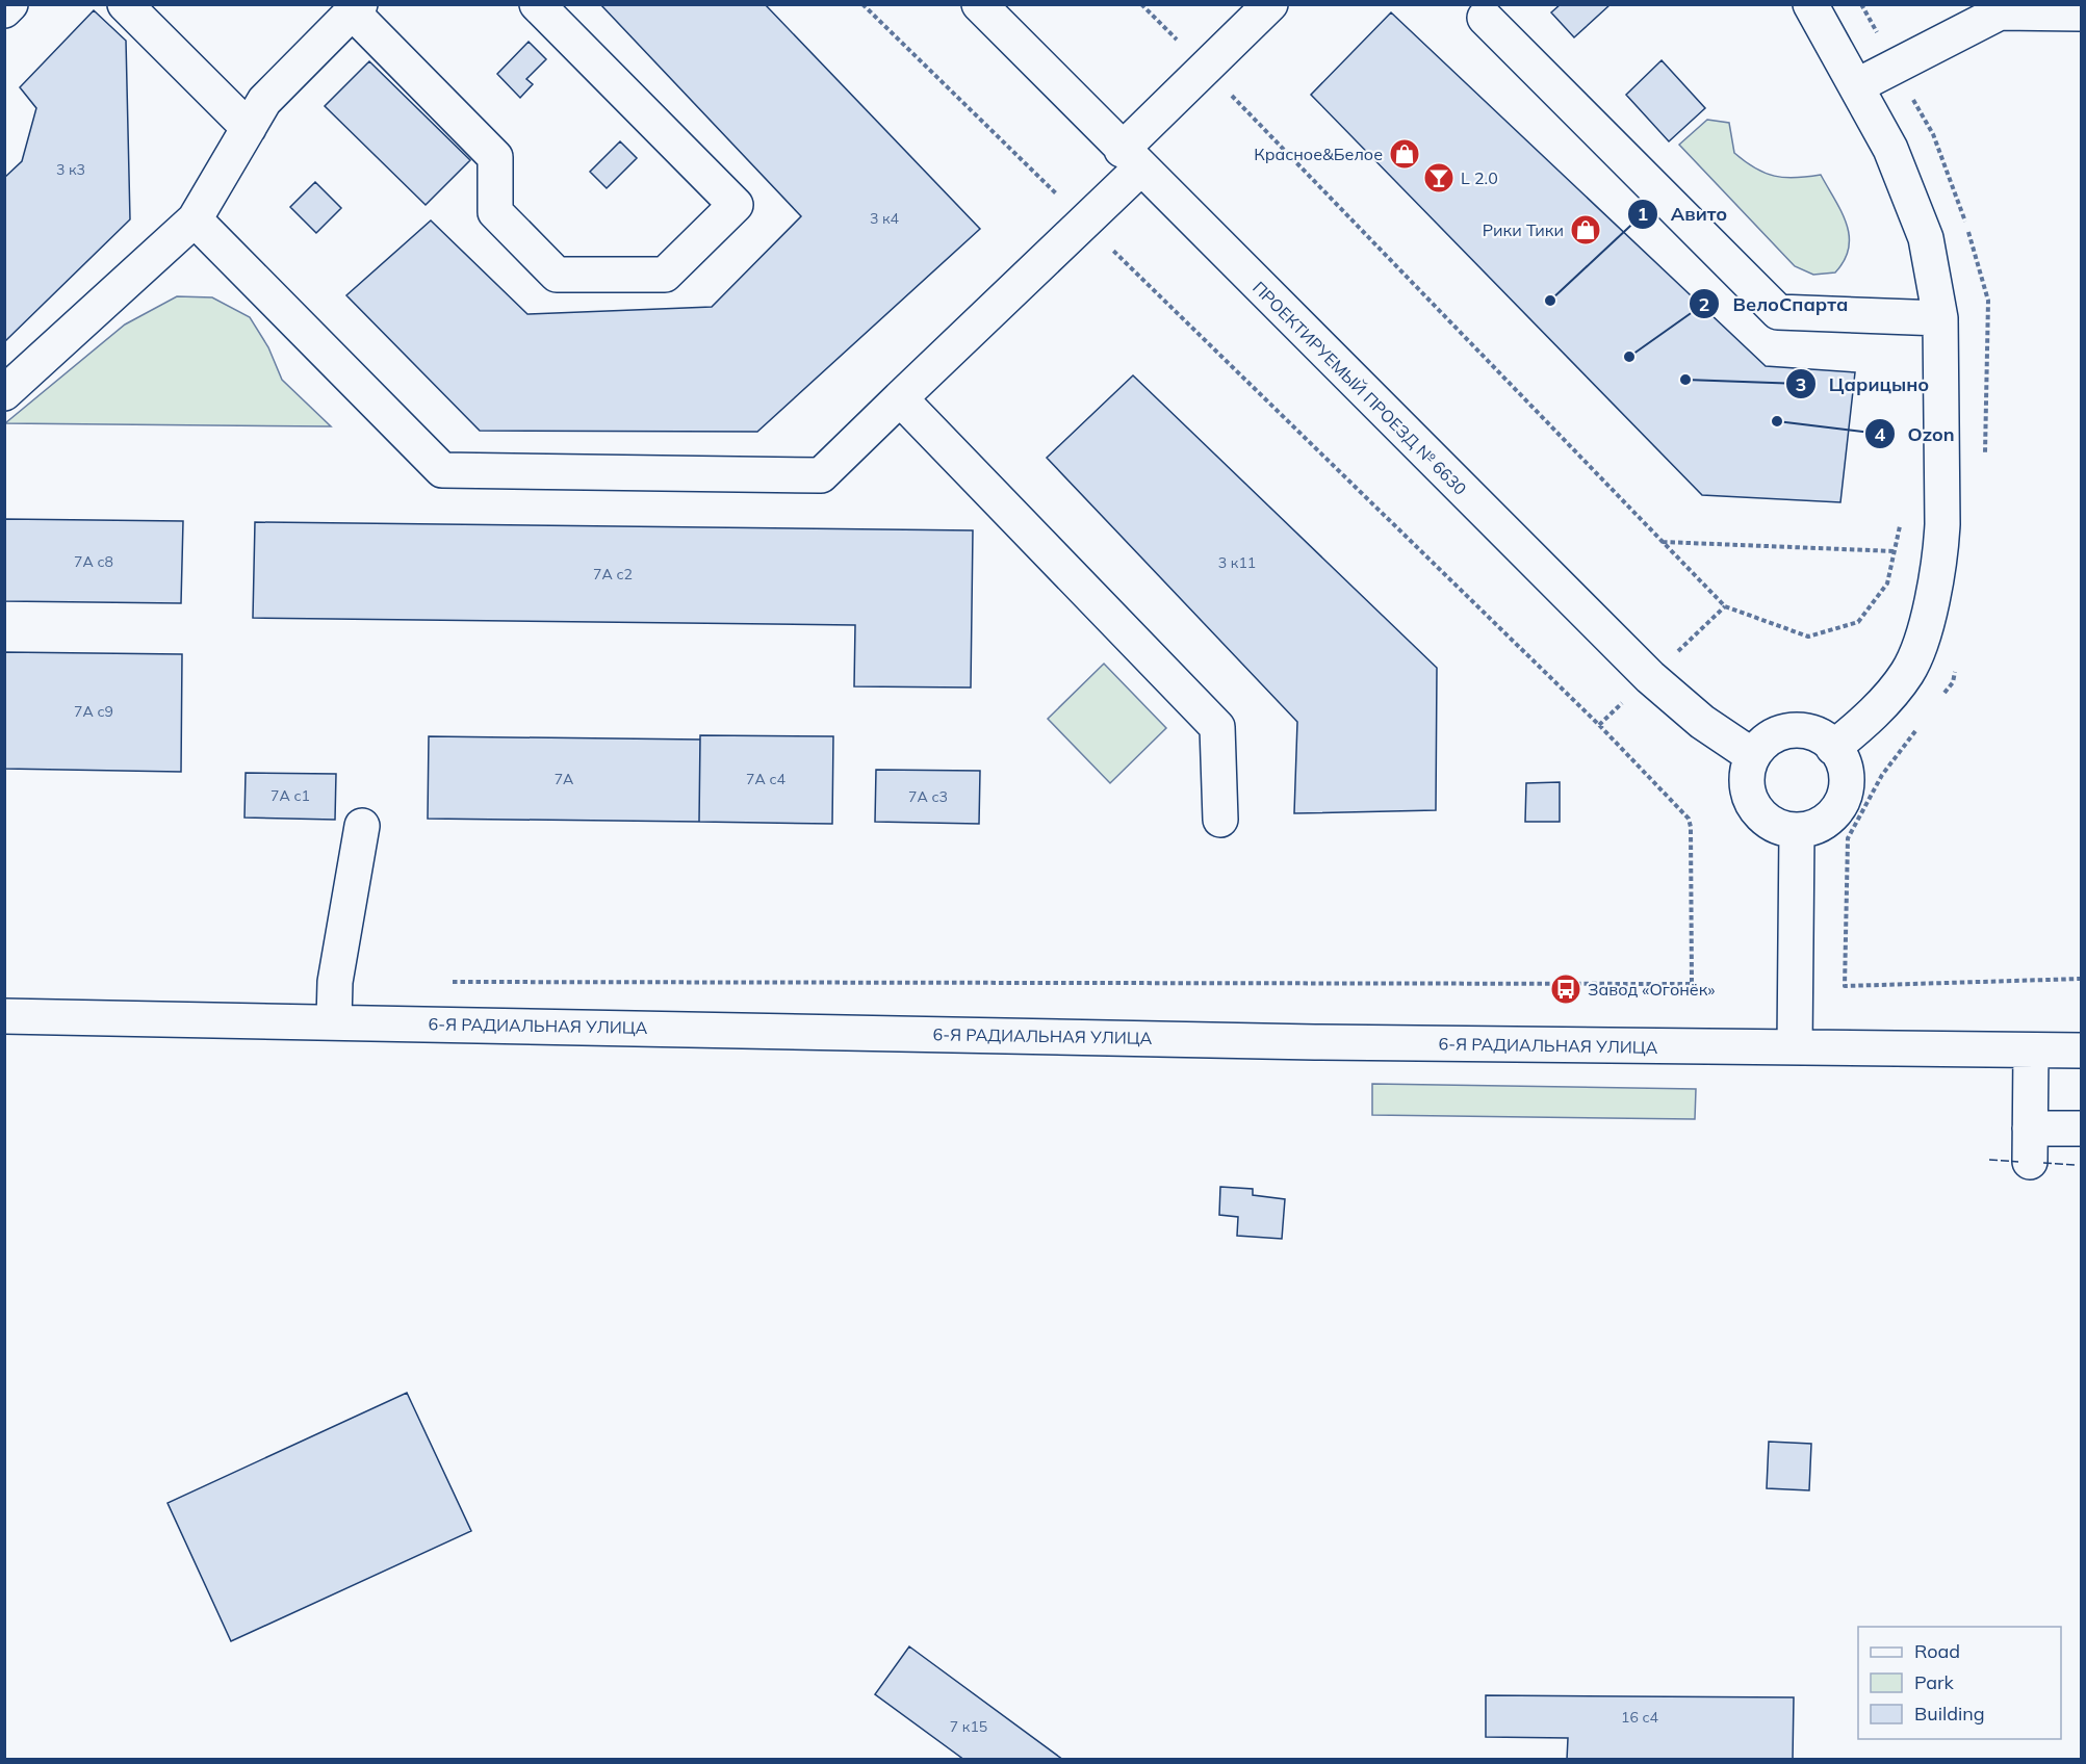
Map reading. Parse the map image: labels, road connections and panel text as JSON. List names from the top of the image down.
{
  "streets": {
    "street": ["ПРОЕКТИРУЕМЫЙ ПРОЕЗД № 6630", "6-Я РАДИАЛЬНАЯ УЛИЦА"]
  },
  "places": {
    "shop": ["Красное&Белое", "Рики Тики"],
    "bar": ["L 2.0"],
    "other": [
      "Авито",
      "ВелоСпарта",
      "Царицыно",
      "Ozon"
    ],
    "bus stop": ["Завод «Огонёк»"]
  },
  "house_numbers": [
    "3 к3",
    "3 к4",
    "7А с8",
    "3 к11",
    "7А с2",
    "7А с9",
    "7А",
    "7А с4",
    "7А с1",
    "7А с3",
    "16 с4",
    "7 к15"
  ],
  "legend": ["Road", "Park", "Building"]
}
